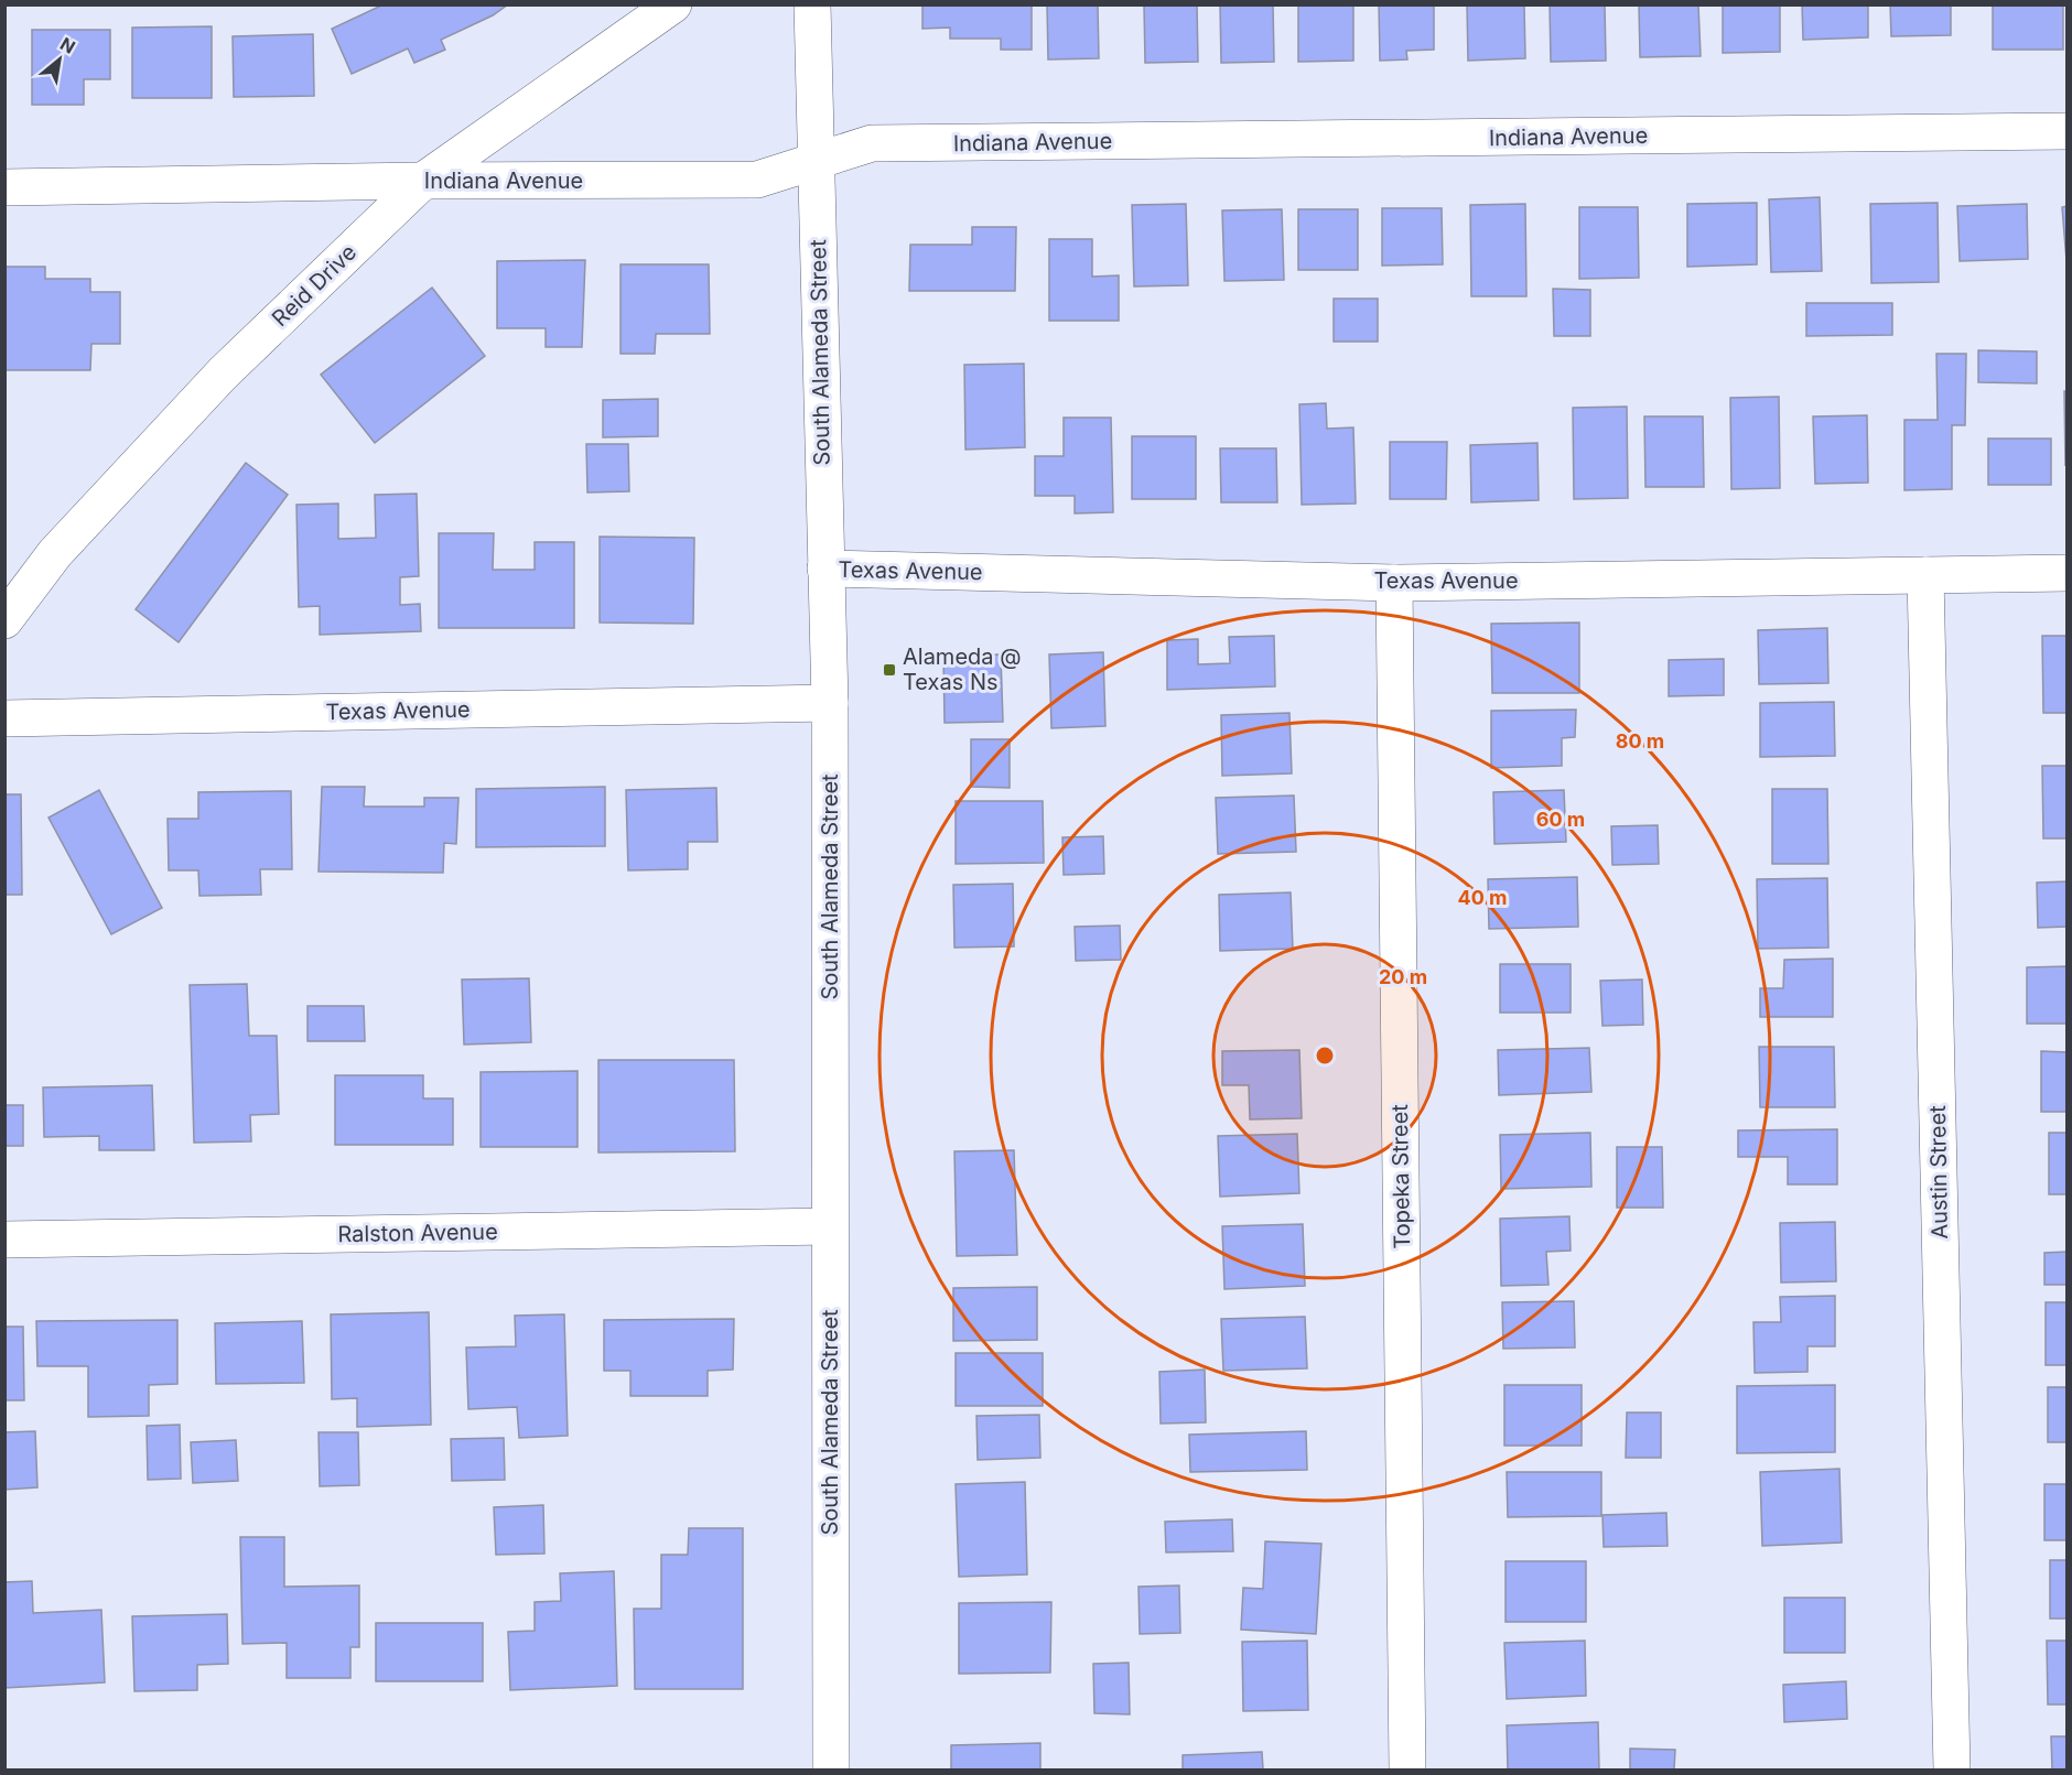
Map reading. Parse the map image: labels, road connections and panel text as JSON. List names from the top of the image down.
{
  "streets": {
    "street": [
      "Indiana Avenue",
      "Reid Drive",
      "South Alameda Street",
      "Texas Avenue",
      "Austin Street",
      "Topeka Street",
      "Ralston Avenue"
    ]
  },
  "crossings": [
    ["Indiana Avenue", "Reid Drive"],
    ["Indiana Avenue", "South Alameda Street"],
    ["South Alameda Street", "Texas Avenue"],
    ["South Alameda Street", "Ralston Avenue"],
    ["Texas Avenue", "Austin Street"],
    ["Texas Avenue", "Topeka Street"]
  ],
  "places": {
    "transit": ["Alameda @ Texas Ns"]
  },
  "north": "top right",
  "rings": [
    "80 m",
    "60 m",
    "40 m",
    "20 m"
  ]
}
